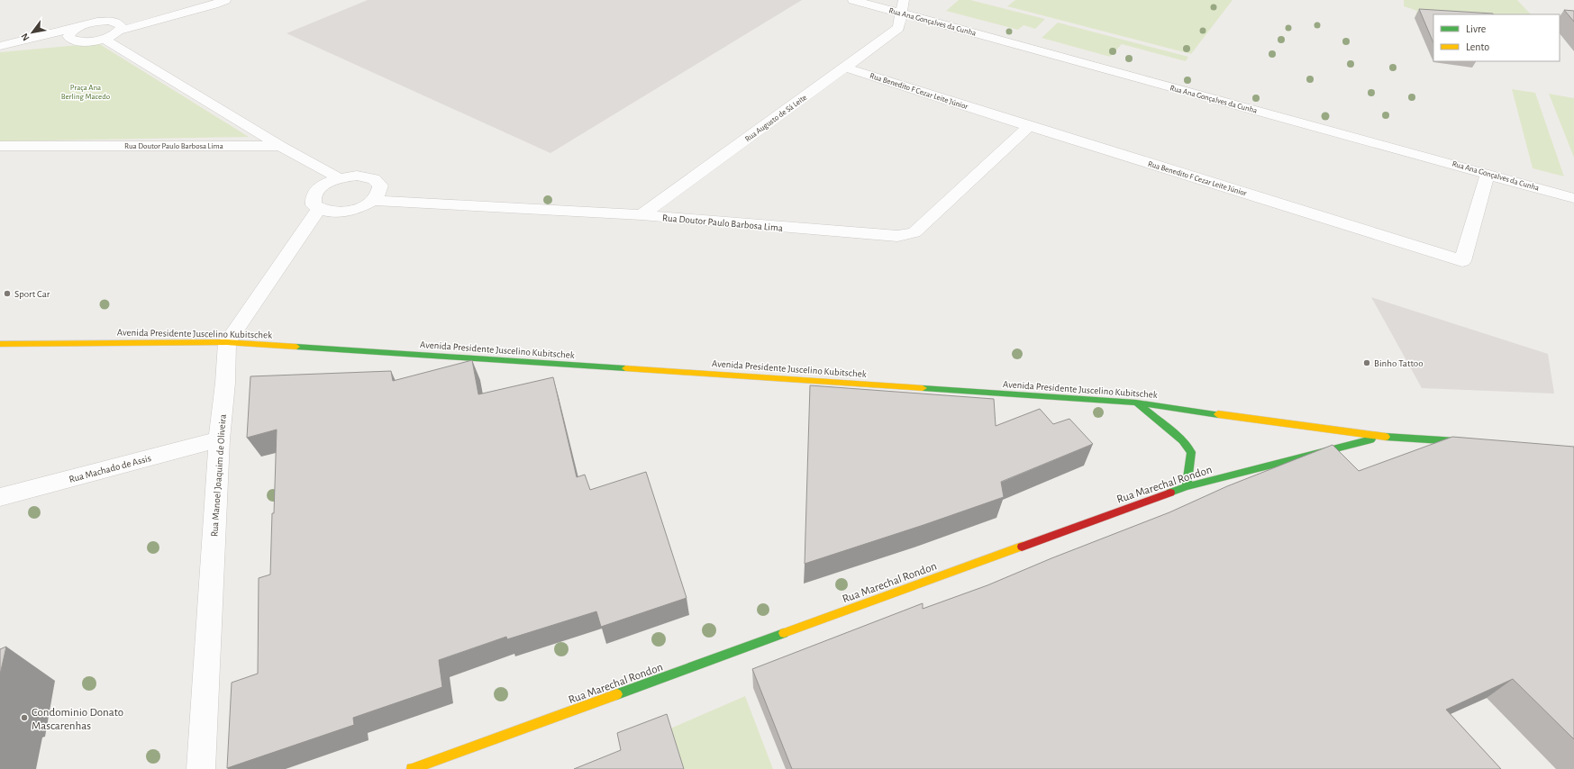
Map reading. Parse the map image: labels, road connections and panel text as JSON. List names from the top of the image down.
{
  "streets": {
    "main road": ["Avenida Presidente Juscelino Kubitschek", "Rua Marechal Rondon"],
    "street": [
      "Rua Ana Gonçalves da Cunha",
      "Rua Benedito F Cezar Leite Júnior",
      "Rua Augusto de Sá Leite",
      "Rua Doutor Paulo Barbosa Lima",
      "Rua Machado de Assis",
      "Rua Manoel Joaquim de Oliveira"
    ]
  },
  "crossings": [
    ["Rua Ana Gonçalves da Cunha", "Rua Benedito F Cezar Leite Júnior"],
    ["Rua Ana Gonçalves da Cunha", "Rua Augusto de Sá Leite"],
    ["Rua Benedito F Cezar Leite Júnior", "Rua Augusto de Sá Leite"],
    ["Rua Benedito F Cezar Leite Júnior", "Rua Doutor Paulo Barbosa Lima"],
    ["Rua Augusto de Sá Leite", "Rua Doutor Paulo Barbosa Lima"],
    ["Avenida Presidente Juscelino Kubitschek", "Rua Manoel Joaquim de Oliveira"],
    ["Avenida Presidente Juscelino Kubitschek", "Rua Marechal Rondon"],
    ["Rua Machado de Assis", "Rua Manoel Joaquim de Oliveira"]
  ],
  "parks": ["Praça Ana Berling Macedo"],
  "places": ["Sport Car", "Binho Tattoo", "Condominio Donato Mascarenhas"],
  "legend": ["Livre", "Lento"],
  "north": "bottom left"
}
